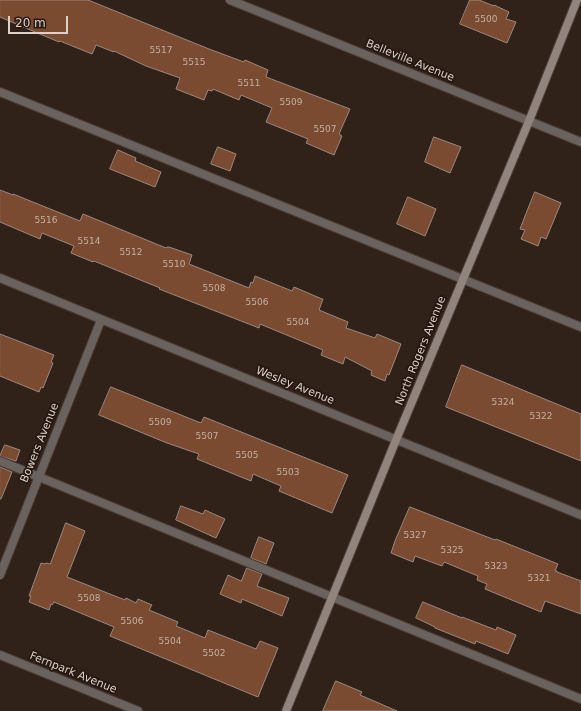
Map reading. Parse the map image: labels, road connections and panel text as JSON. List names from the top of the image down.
{
  "streets": {
    "street": [
      "Belleville Avenue",
      "North Rogers Avenue",
      "Wesley Avenue",
      "Bowers Avenue",
      "Fernpark Avenue"
    ]
  },
  "crossings": [
    ["Belleville Avenue", "North Rogers Avenue"],
    ["North Rogers Avenue", "Wesley Avenue"],
    ["Wesley Avenue", "Bowers Avenue"]
  ],
  "house_numbers": [
    "5500",
    "5517",
    "5515",
    "5511",
    "5509",
    "5507",
    "5516",
    "5514",
    "5512",
    "5510",
    "5508",
    "5506",
    "5504",
    "5324",
    "5322",
    "5509",
    "5507",
    "5505",
    "5503",
    "5327",
    "5325",
    "5323",
    "5321",
    "5508",
    "5506",
    "5504",
    "5502"
  ],
  "scale_bar": "20 m"
}
